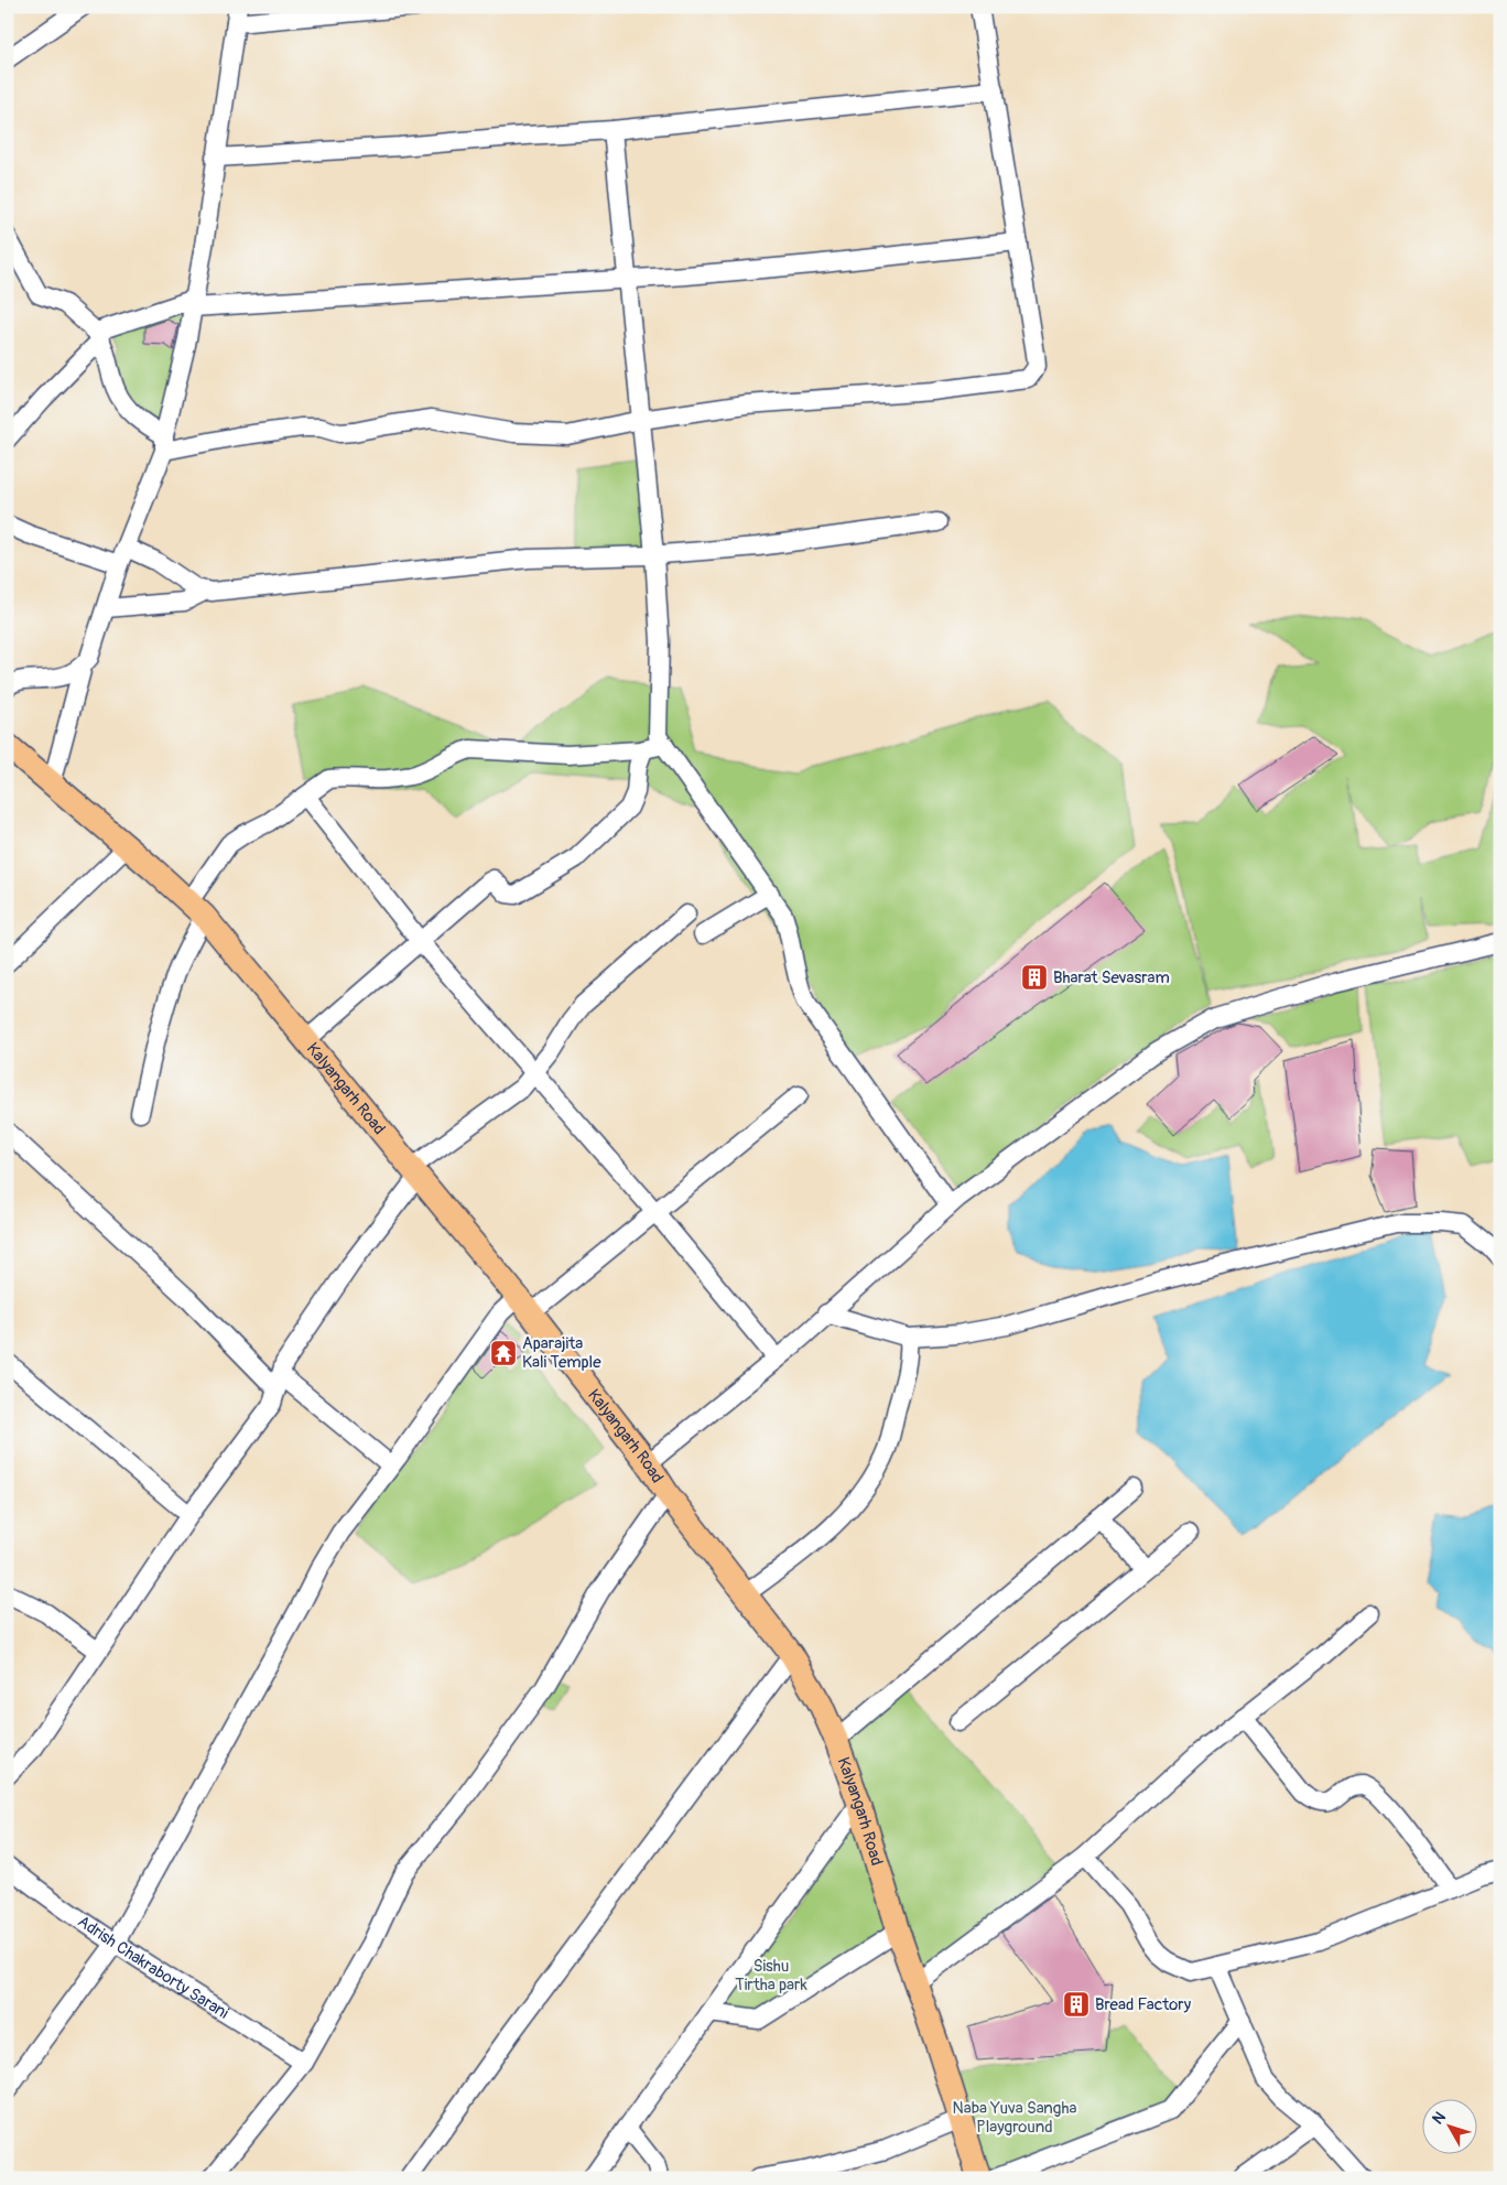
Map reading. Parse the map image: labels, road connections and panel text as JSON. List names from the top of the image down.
{
  "streets": {
    "main road": ["Kalyangarh Road"],
    "street": ["Adrish Chakraborty Sarani"]
  },
  "parks": ["Sishu Tirtha park", "Naba Yuva Sangha Playground"],
  "places": {
    "building": ["Bharat Sevasram", "Bread Factory"],
    "temple": ["Aparajita Kali Temple"]
  },
  "north": "top left"
}
